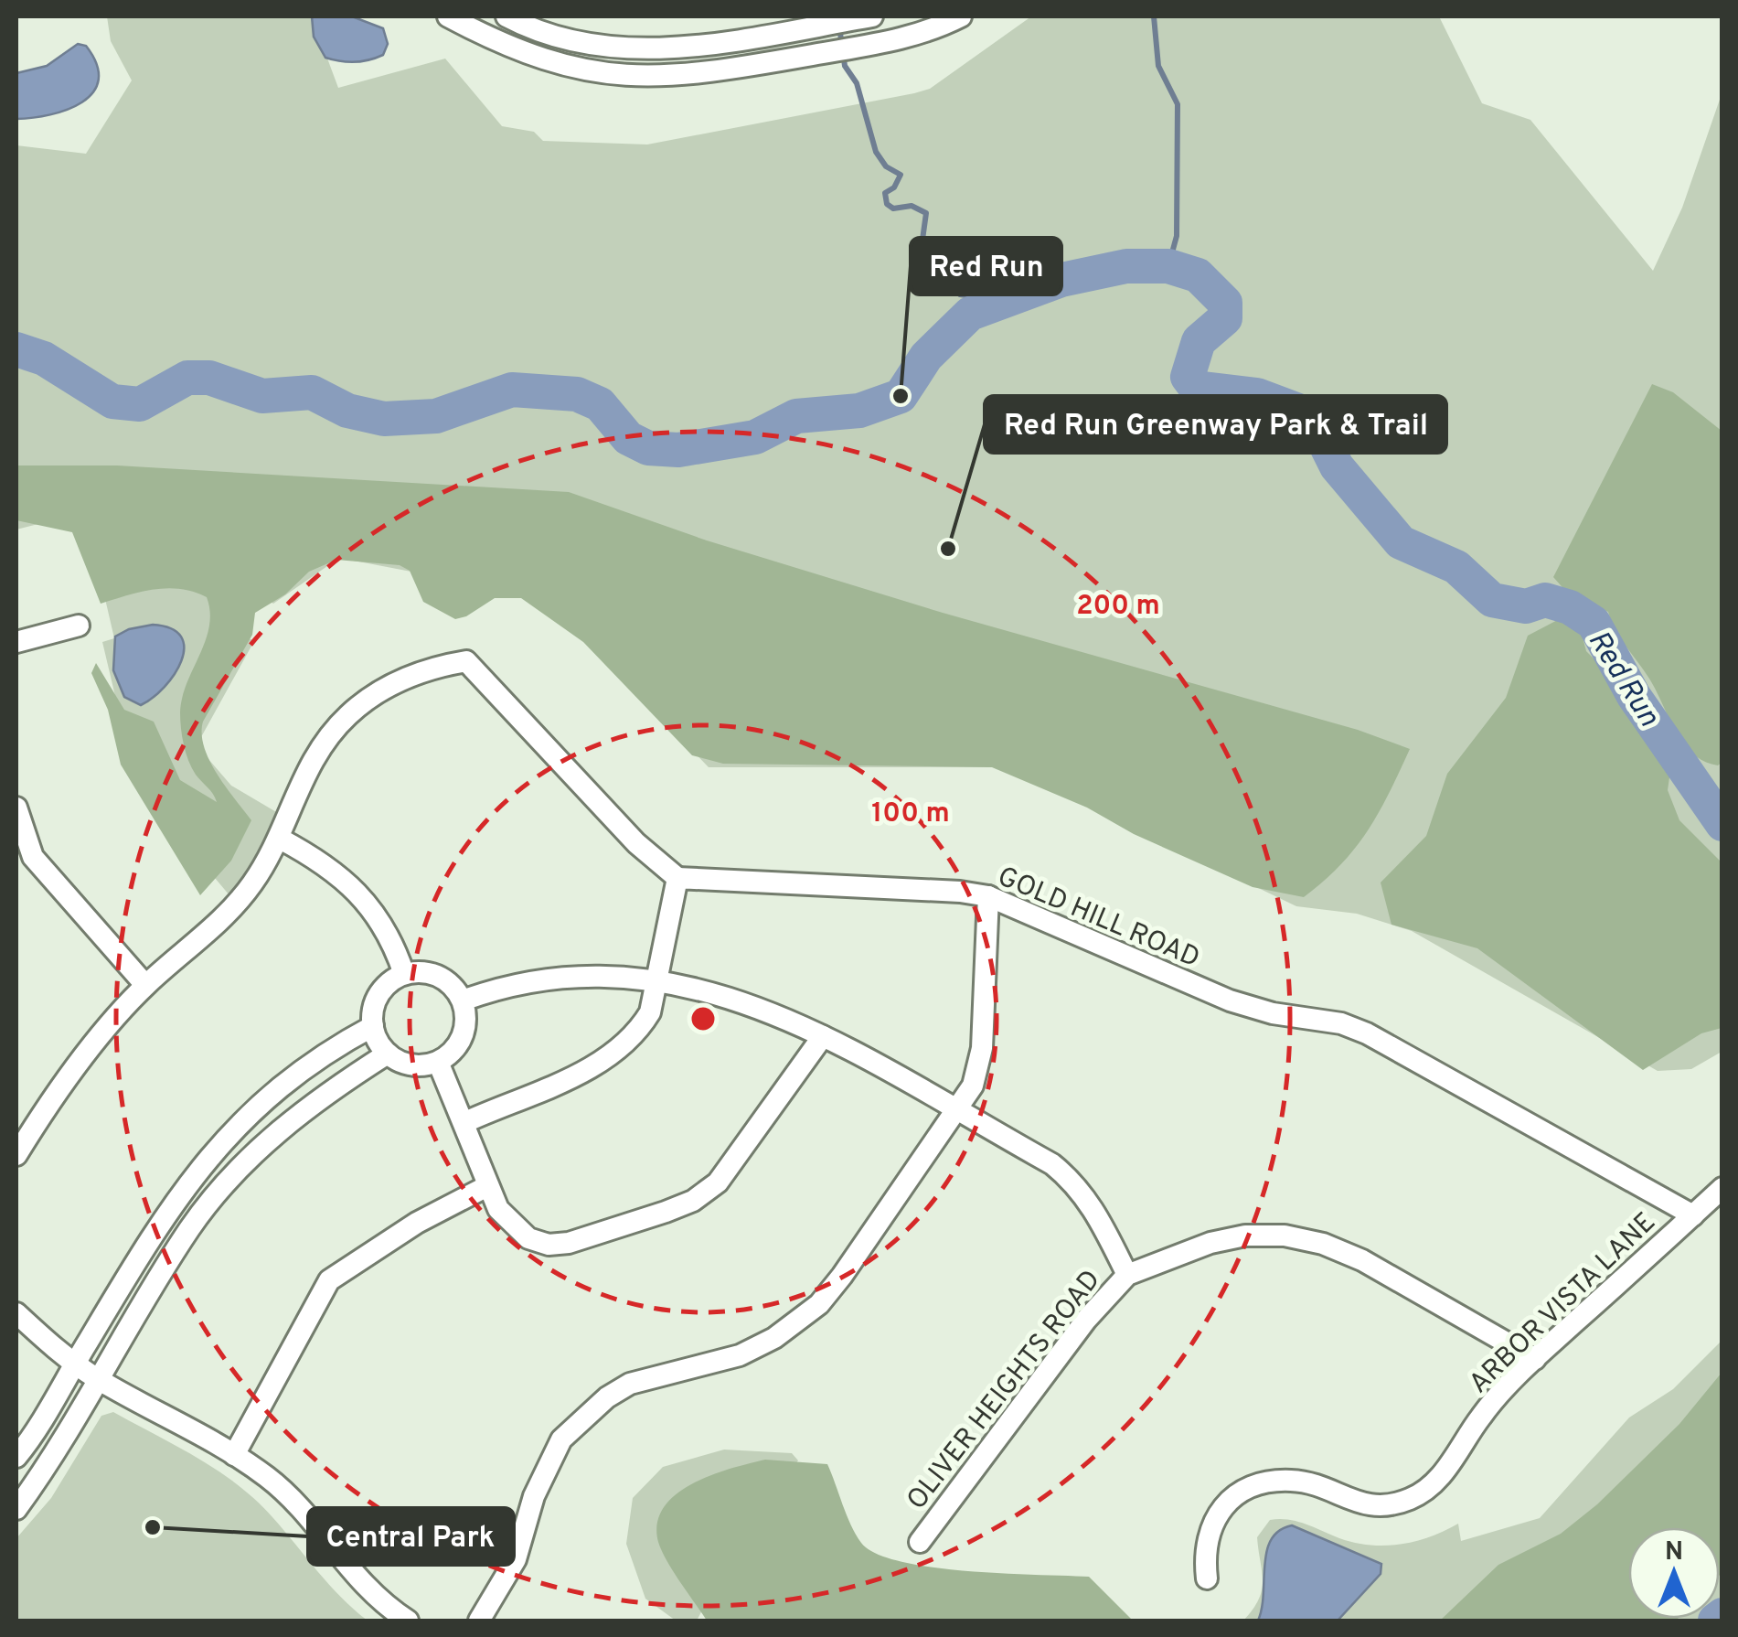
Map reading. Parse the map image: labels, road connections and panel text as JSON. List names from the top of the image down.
{
  "streets": {
    "street": ["GOLD HILL ROAD", "ARBOR VISTA LANE", "OLIVER HEIGHTS ROAD"]
  },
  "crossings": [
    ["GOLD HILL ROAD", "ARBOR VISTA LANE"],
    ["ARBOR VISTA LANE", "OLIVER HEIGHTS ROAD"]
  ],
  "water": ["Red Run"],
  "places": ["Red Run", "Red Run Greenway Park & Trail", "Central Park"],
  "north": "top",
  "rings": ["200 m", "100 m"]
}
